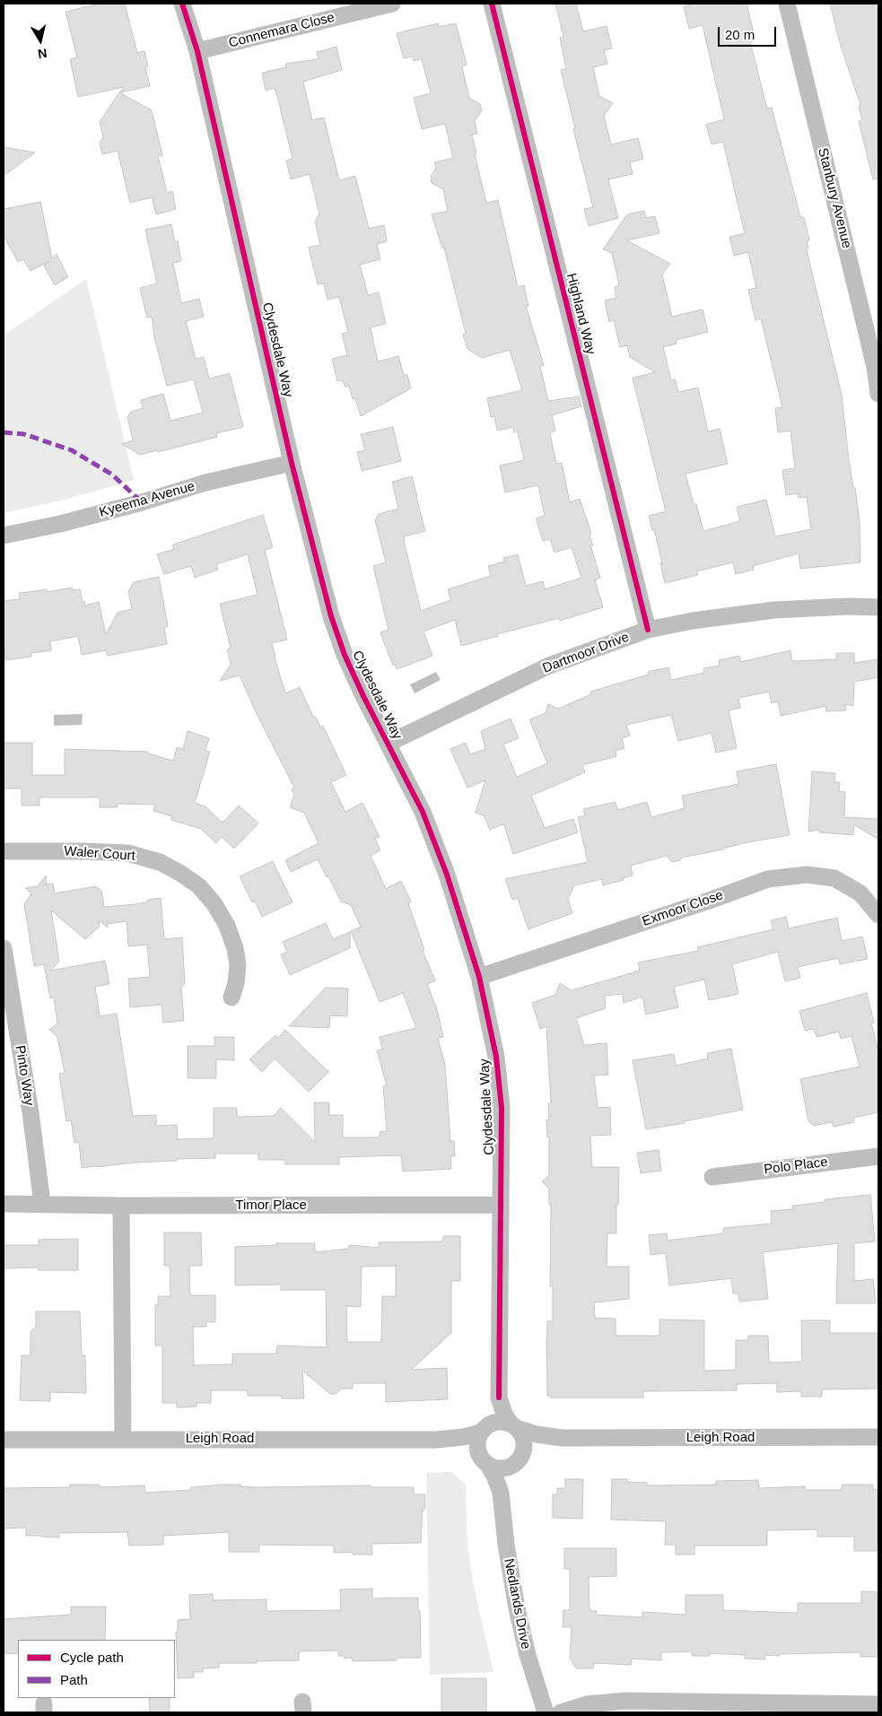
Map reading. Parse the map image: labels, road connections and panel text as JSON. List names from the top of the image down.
{
  "streets": {
    "street": [
      "Connemara Close",
      "Stanbury Avenue",
      "Highland Way",
      "Clydesdale Way",
      "Kyeema Avenue",
      "Dartmoor Drive",
      "Waler Court",
      "Exmoor Close",
      "Pinto Way",
      "Polo Place",
      "Timor Place",
      "Leigh Road",
      "Nedlands Drive"
    ]
  },
  "crossings": [
    ["Connemara Close", "Clydesdale Way"],
    ["Highland Way", "Dartmoor Drive"],
    ["Clydesdale Way", "Kyeema Avenue"],
    ["Clydesdale Way", "Dartmoor Drive"],
    ["Clydesdale Way", "Exmoor Close"],
    ["Clydesdale Way", "Timor Place"],
    ["Clydesdale Way", "Leigh Road"],
    ["Clydesdale Way", "Nedlands Drive"],
    ["Pinto Way", "Timor Place"]
  ],
  "legend": ["Cycle path", "Path"],
  "scale_bar": "20 m",
  "north": "bottom"
}
